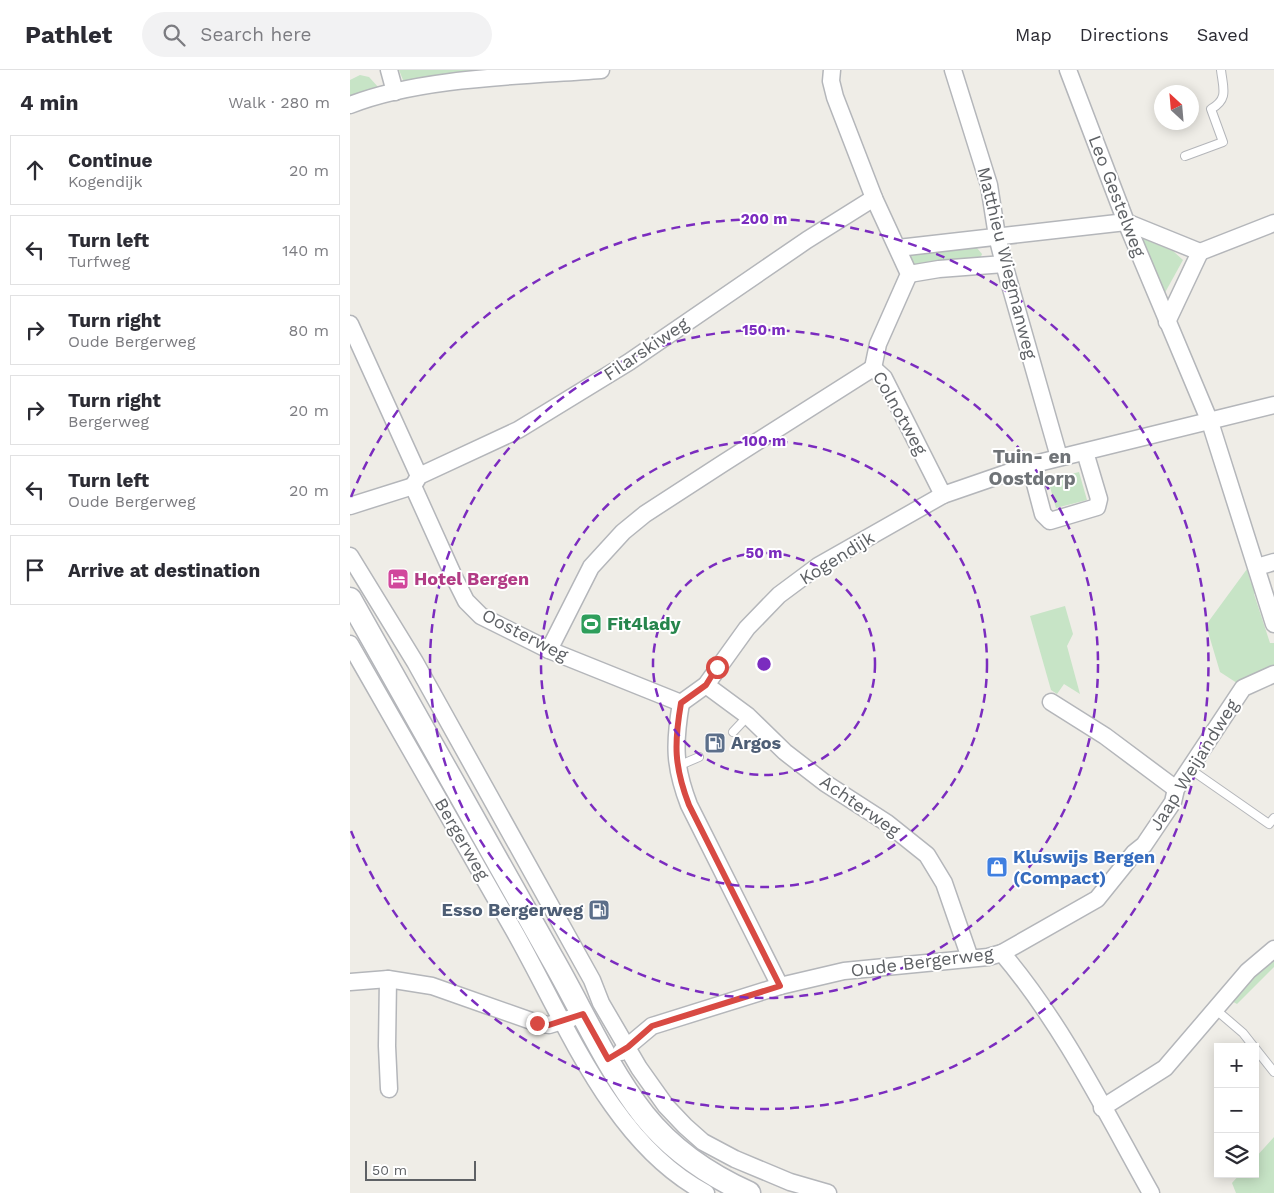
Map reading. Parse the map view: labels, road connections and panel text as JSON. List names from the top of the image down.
{
  "streets": {
    "main road": ["Bergerweg"],
    "street": [
      "Leo Gestelweg",
      "Matthieu Wiegmanweg",
      "Filarskiweg",
      "Colnotweg",
      "Kogendijk",
      "Oosterweg",
      "Jaap Weijandweg",
      "Achterweg",
      "Oude Bergerweg"
    ]
  },
  "crossings": [
    ["Leo Gestelweg", "Kogendijk"],
    ["Matthieu Wiegmanweg", "Kogendijk"],
    ["Filarskiweg", "Oosterweg"],
    ["Colnotweg", "Kogendijk"],
    ["Kogendijk", "Oosterweg"],
    ["Kogendijk", "Achterweg"],
    ["Jaap Weijandweg", "Oude Bergerweg"],
    ["Achterweg", "Oude Bergerweg"],
    ["Bergerweg", "Oude Bergerweg"]
  ],
  "districts": ["Tuin- en Oostdorp"],
  "places": {
    "hotel": ["Hotel Bergen"],
    "sports": ["Fit4lady"],
    "fuel station": ["Argos", "Esso Bergerweg"],
    "shop": ["Kluswijs Bergen (Compact)"]
  },
  "scale_bar": "50 m",
  "north": "top left",
  "page": {
    "header": "Pathlet",
    "search": "Search here",
    "nav": ["Map", "Directions", "Saved"],
    "heading": ["4 min", "Walk · 280 m"],
    "list": [
      ["Continue", "Kogendijk", "20 m"],
      ["Turn left", "Turfweg", "140 m"],
      ["Turn right", "Oude Bergerweg", "80 m"],
      ["Turn right", "Bergerweg", "20 m"],
      ["Turn left", "Oude Bergerweg", "20 m"],
      "Arrive at destination"
    ],
    "map_buttons": ["+", "−"],
    "scale": "50 m"
  },
  "rings": [
    "200 m",
    "150 m",
    "100 m",
    "50 m"
  ]
}
